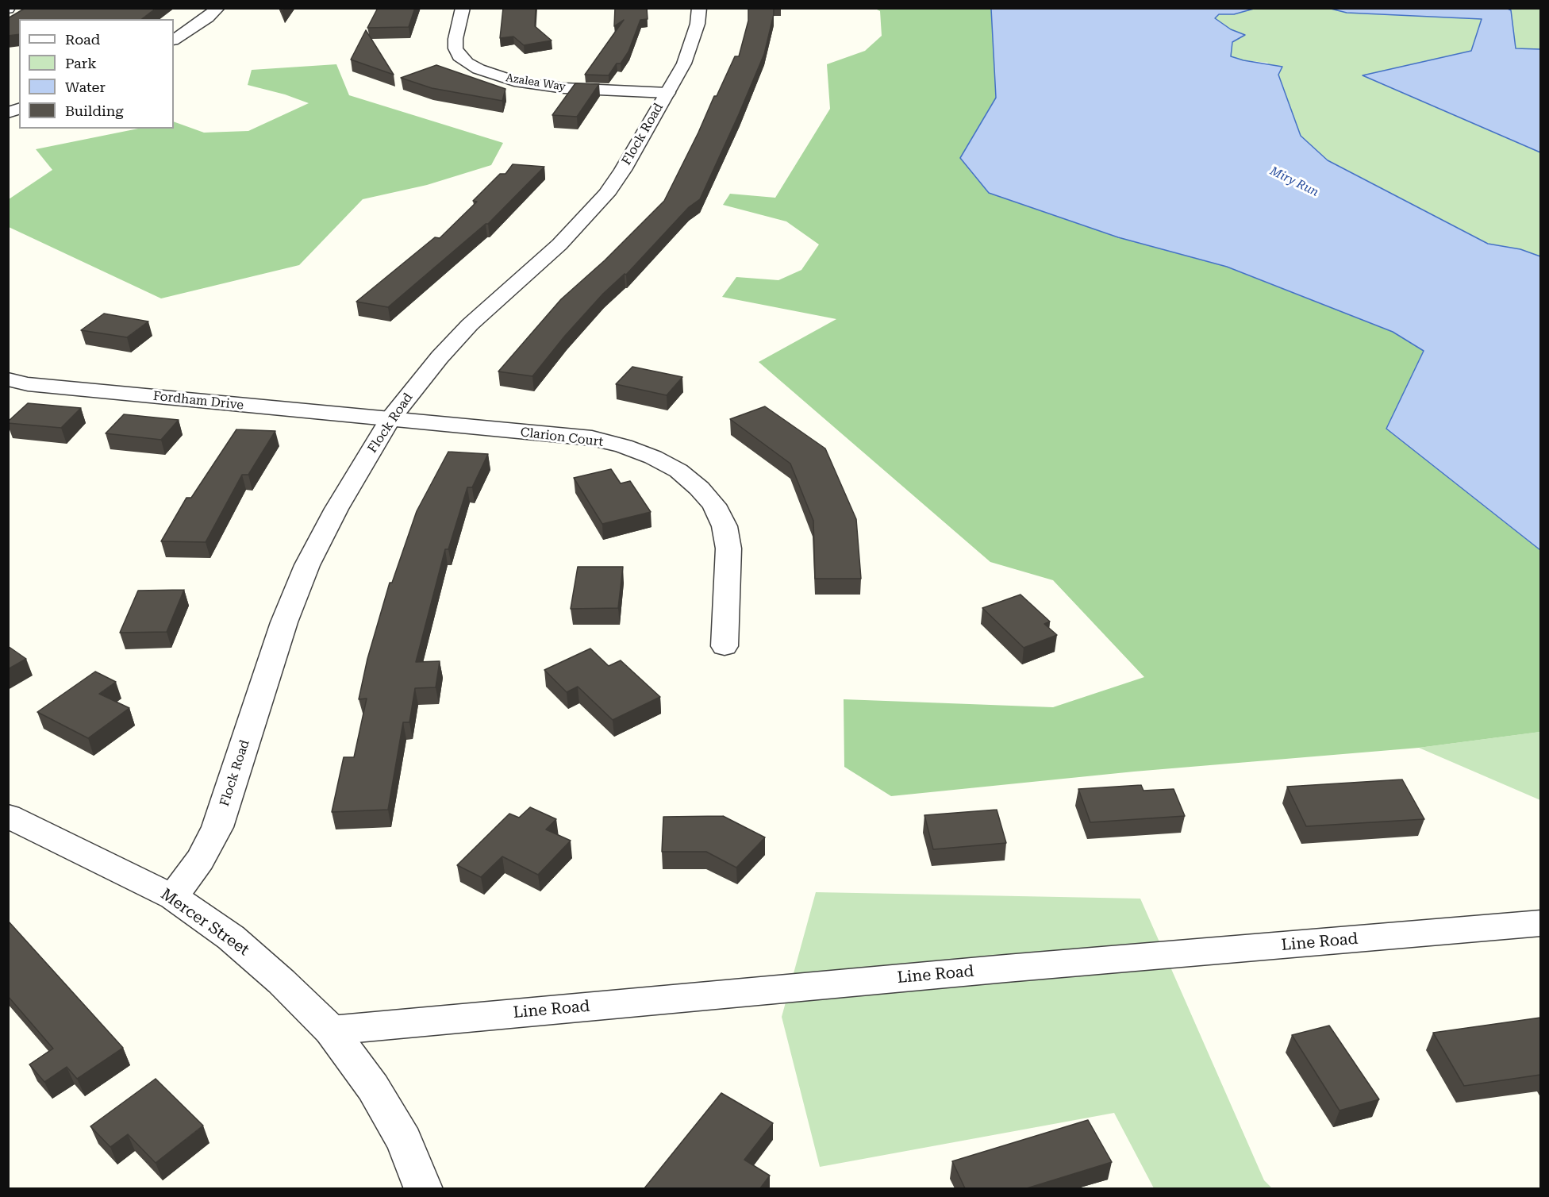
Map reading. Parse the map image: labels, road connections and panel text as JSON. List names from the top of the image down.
{
  "streets": {
    "street": [
      "Azalea Way",
      "Flock Road",
      "Fordham Drive",
      "Clarion Court",
      "Mercer Street",
      "Line Road"
    ]
  },
  "crossings": [
    ["Azalea Way", "Flock Road"],
    ["Flock Road", "Fordham Drive"],
    ["Flock Road", "Clarion Court"],
    ["Flock Road", "Mercer Street"],
    ["Fordham Drive", "Clarion Court"],
    ["Mercer Street", "Line Road"]
  ],
  "water": ["Miry Run"],
  "legend": [
    "Road",
    "Park",
    "Water",
    "Building"
  ]
}
